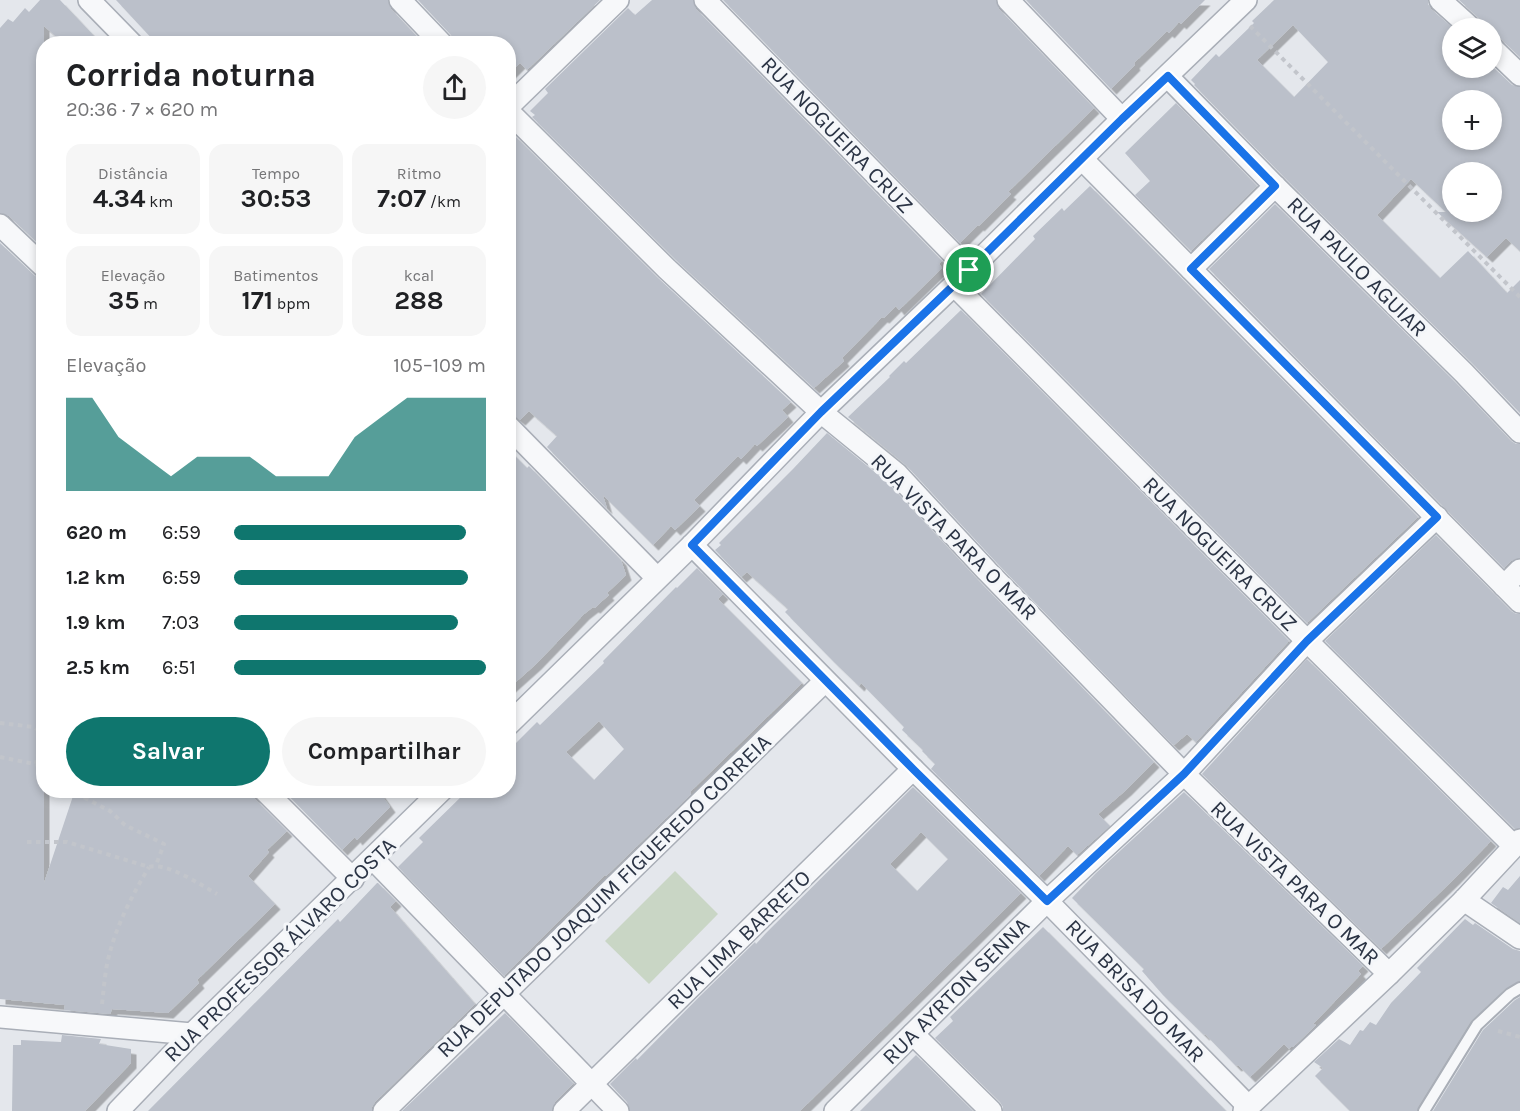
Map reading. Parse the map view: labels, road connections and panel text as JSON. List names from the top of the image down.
{
  "streets": {
    "street": [
      "RUA NOGUEIRA CRUZ",
      "RUA PAULO AGUIAR",
      "RUA VISTA PARA O MAR",
      "RUA DEPUTADO JOAQUIM FIGUEREDO CORREIA",
      "RUA LIMA BARRETO",
      "RUA PROFESSOR ÁLVARO COSTA",
      "RUA AYRTON SENNA",
      "RUA BRISA DO MAR"
    ]
  },
  "crossings": [
    ["RUA NOGUEIRA CRUZ", "RUA AYRTON SENNA"],
    ["RUA VISTA PARA O MAR", "RUA AYRTON SENNA"],
    ["RUA DEPUTADO JOAQUIM FIGUEREDO CORREIA", "RUA BRISA DO MAR"],
    ["RUA LIMA BARRETO", "RUA BRISA DO MAR"],
    ["RUA AYRTON SENNA", "RUA BRISA DO MAR"]
  ],
  "page": {
    "map_buttons": ["+", "−"],
    "heading": ["Corrida noturna", "20:36 · 7 × 620 m"],
    "stats": [
      ["Distância", "4.34 km"],
      ["Tempo", "30:53"],
      ["Ritmo", "7:07 /km"],
      ["Elevação", "35 m"],
      ["Batimentos", "171 bpm"],
      ["kcal", "288"]
    ],
    "chart": ["Elevação", "105–109 m"],
    "list": [
      {
        "name": "620 m",
        "note": "6:59"
      },
      {
        "name": "1.2 km",
        "note": "6:59"
      },
      {
        "name": "1.9 km",
        "note": "7:03"
      },
      {
        "name": "2.5 km",
        "note": "6:51"
      }
    ],
    "buttons": ["Salvar", "Compartilhar"]
  }
}
